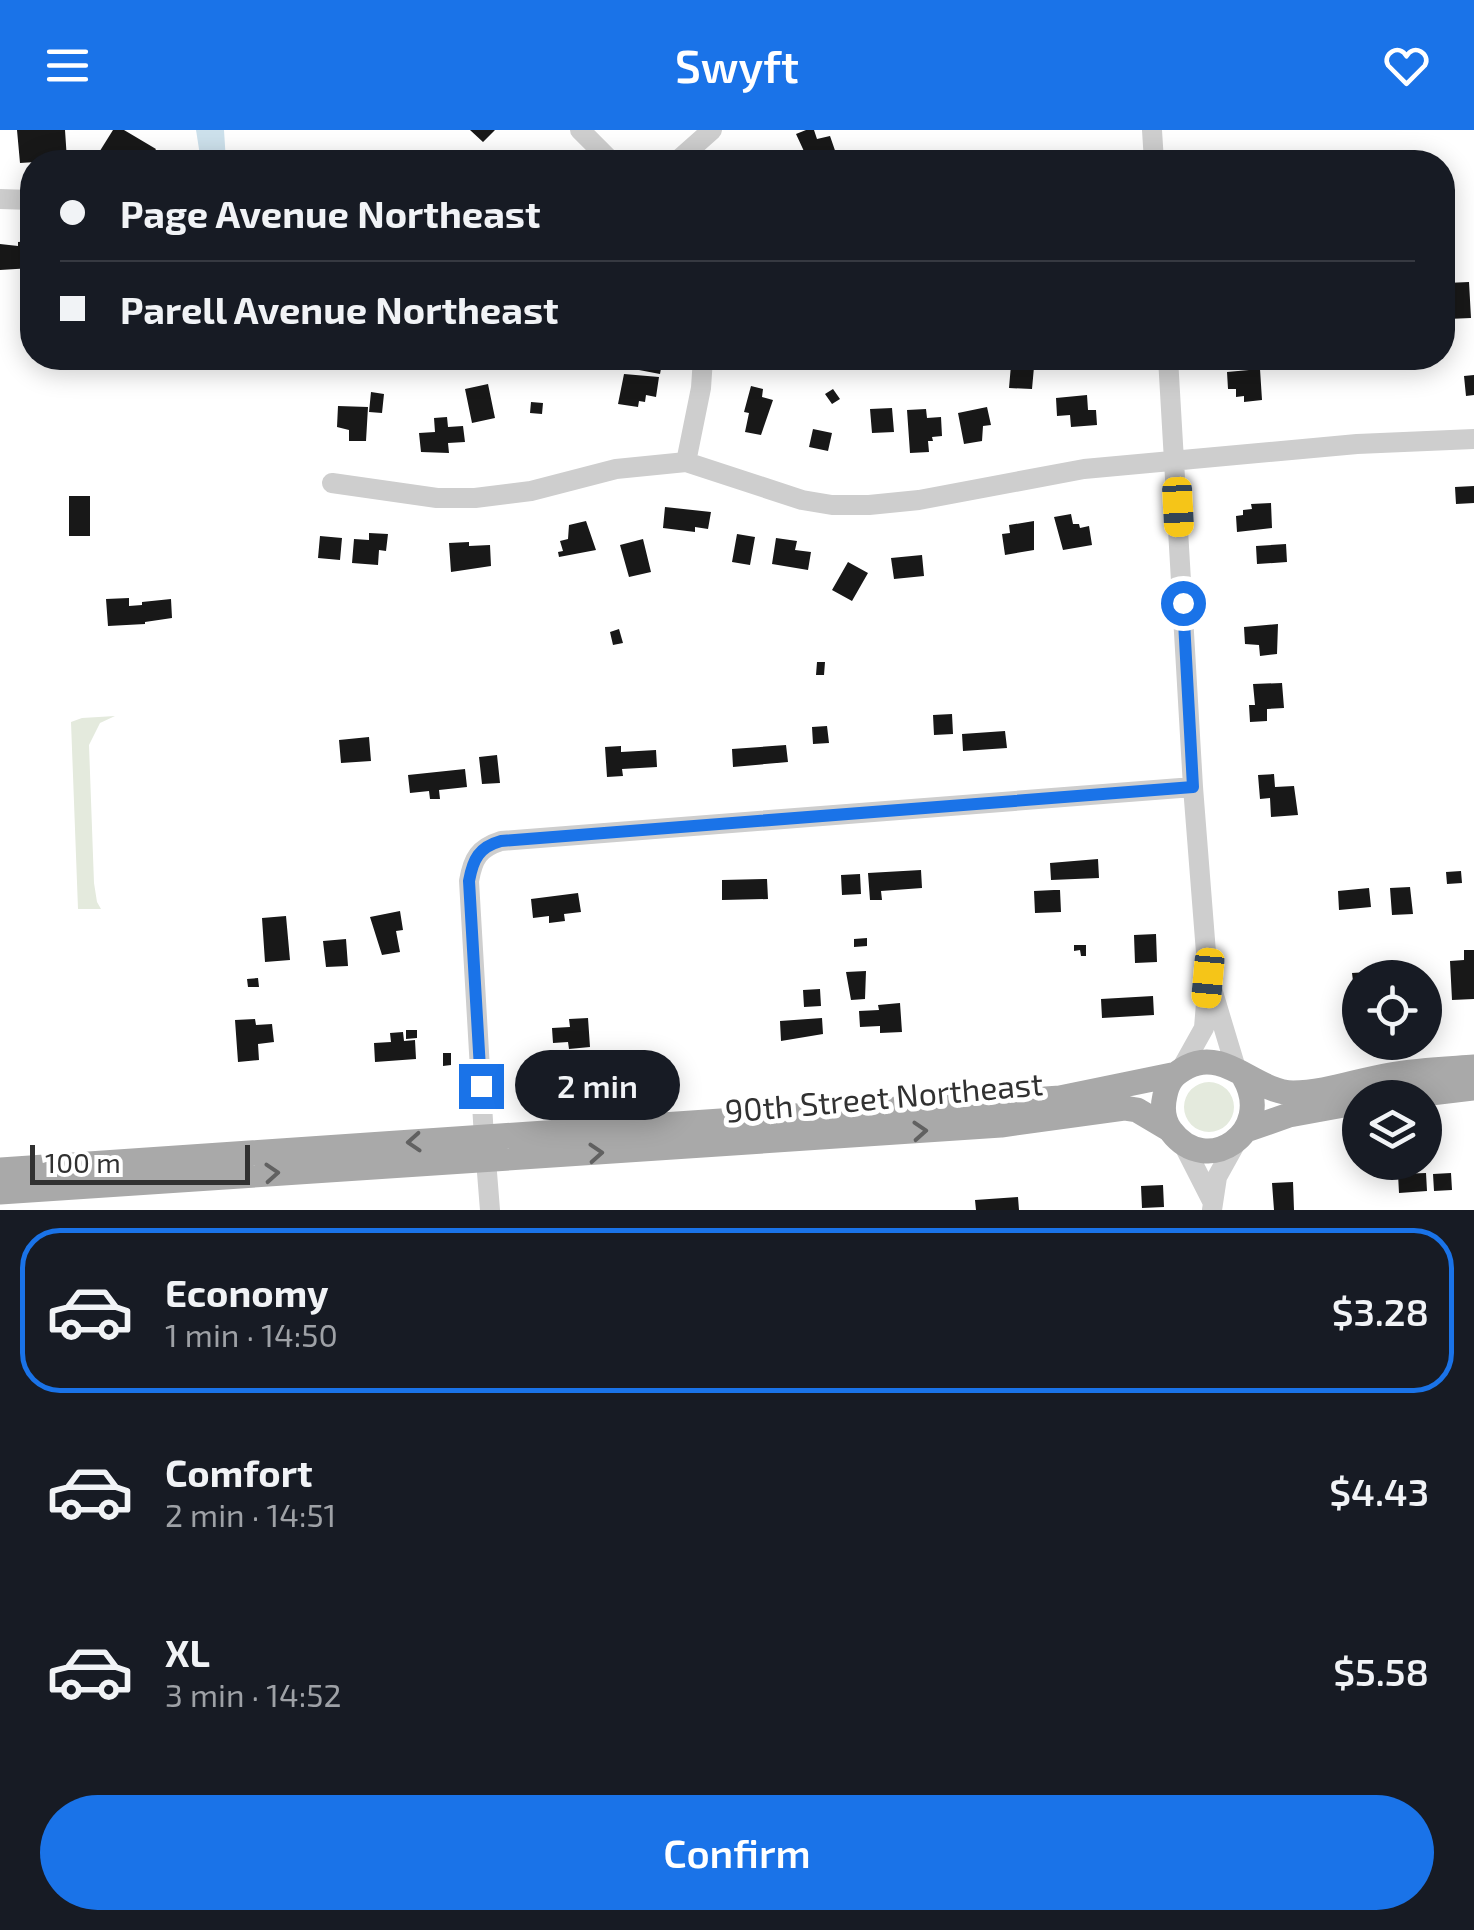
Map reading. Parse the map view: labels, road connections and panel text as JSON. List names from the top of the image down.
{
  "streets": {
    "main road": ["90th Street Northeast"]
  },
  "scale_bar": "100 m",
  "page": {
    "header": "Swyft",
    "banner": ["Page Avenue Northeast", "Parell Avenue Northeast"],
    "bubble": "2 min",
    "scale": "100 m",
    "list": [
      {
        "name": "Economy",
        "note": "1 min · 14:50",
        "value": "$3.28"
      },
      {
        "name": "Comfort",
        "note": "2 min · 14:51",
        "value": "$4.43"
      },
      {
        "name": "XL",
        "note": "3 min · 14:52",
        "value": "$5.58"
      }
    ],
    "buttons": "Confirm"
  }
}
